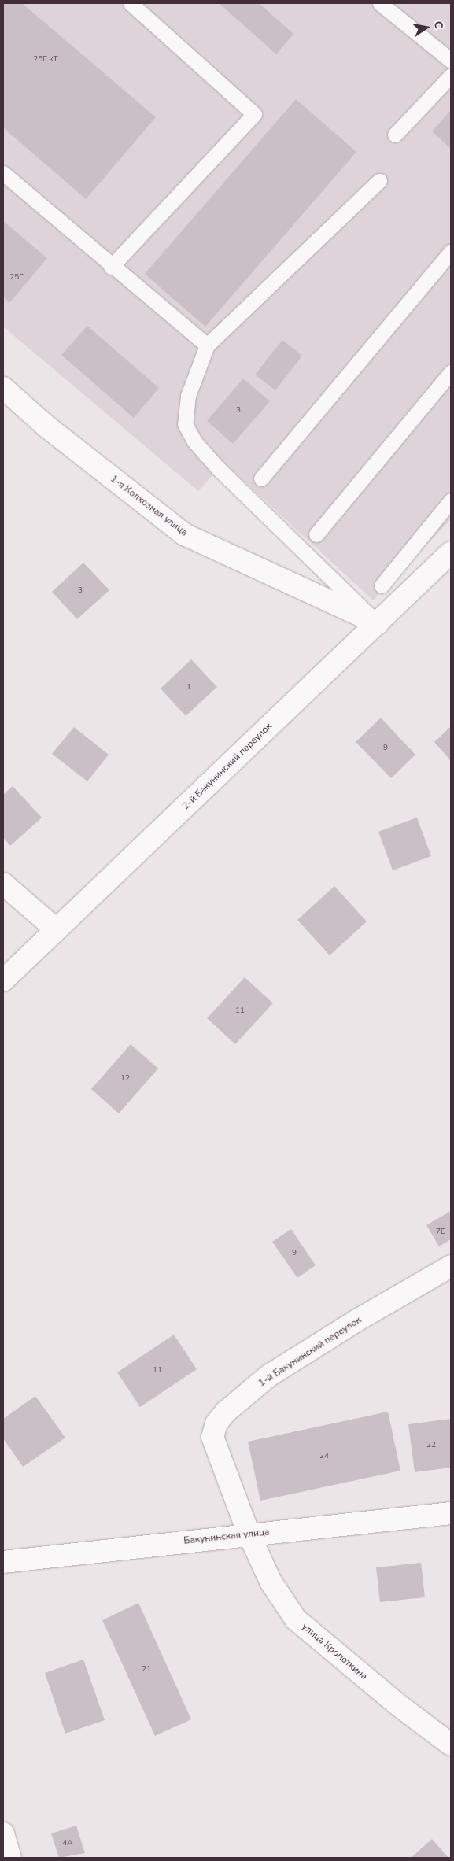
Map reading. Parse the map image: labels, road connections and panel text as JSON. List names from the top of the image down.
{
  "streets": {
    "street": [
      "1-я Колхозная улица",
      "2-й Бакунинский переулок",
      "1-й Бакунинский переулок",
      "Бакунинская улица",
      "улица Кропоткина"
    ]
  },
  "crossings": [
    ["1-я Колхозная улица", "2-й Бакунинский переулок"],
    ["1-й Бакунинский переулок", "Бакунинская улица"],
    ["1-й Бакунинский переулок", "улица Кропоткина"],
    ["Бакунинская улица", "улица Кропоткина"]
  ],
  "house_numbers": [
    "25Г кТ",
    "25Г",
    "3",
    "3",
    "1",
    "9",
    "11",
    "12",
    "7Е",
    "9",
    "11",
    "22",
    "24",
    "21",
    "4А"
  ],
  "north": "right"
}
